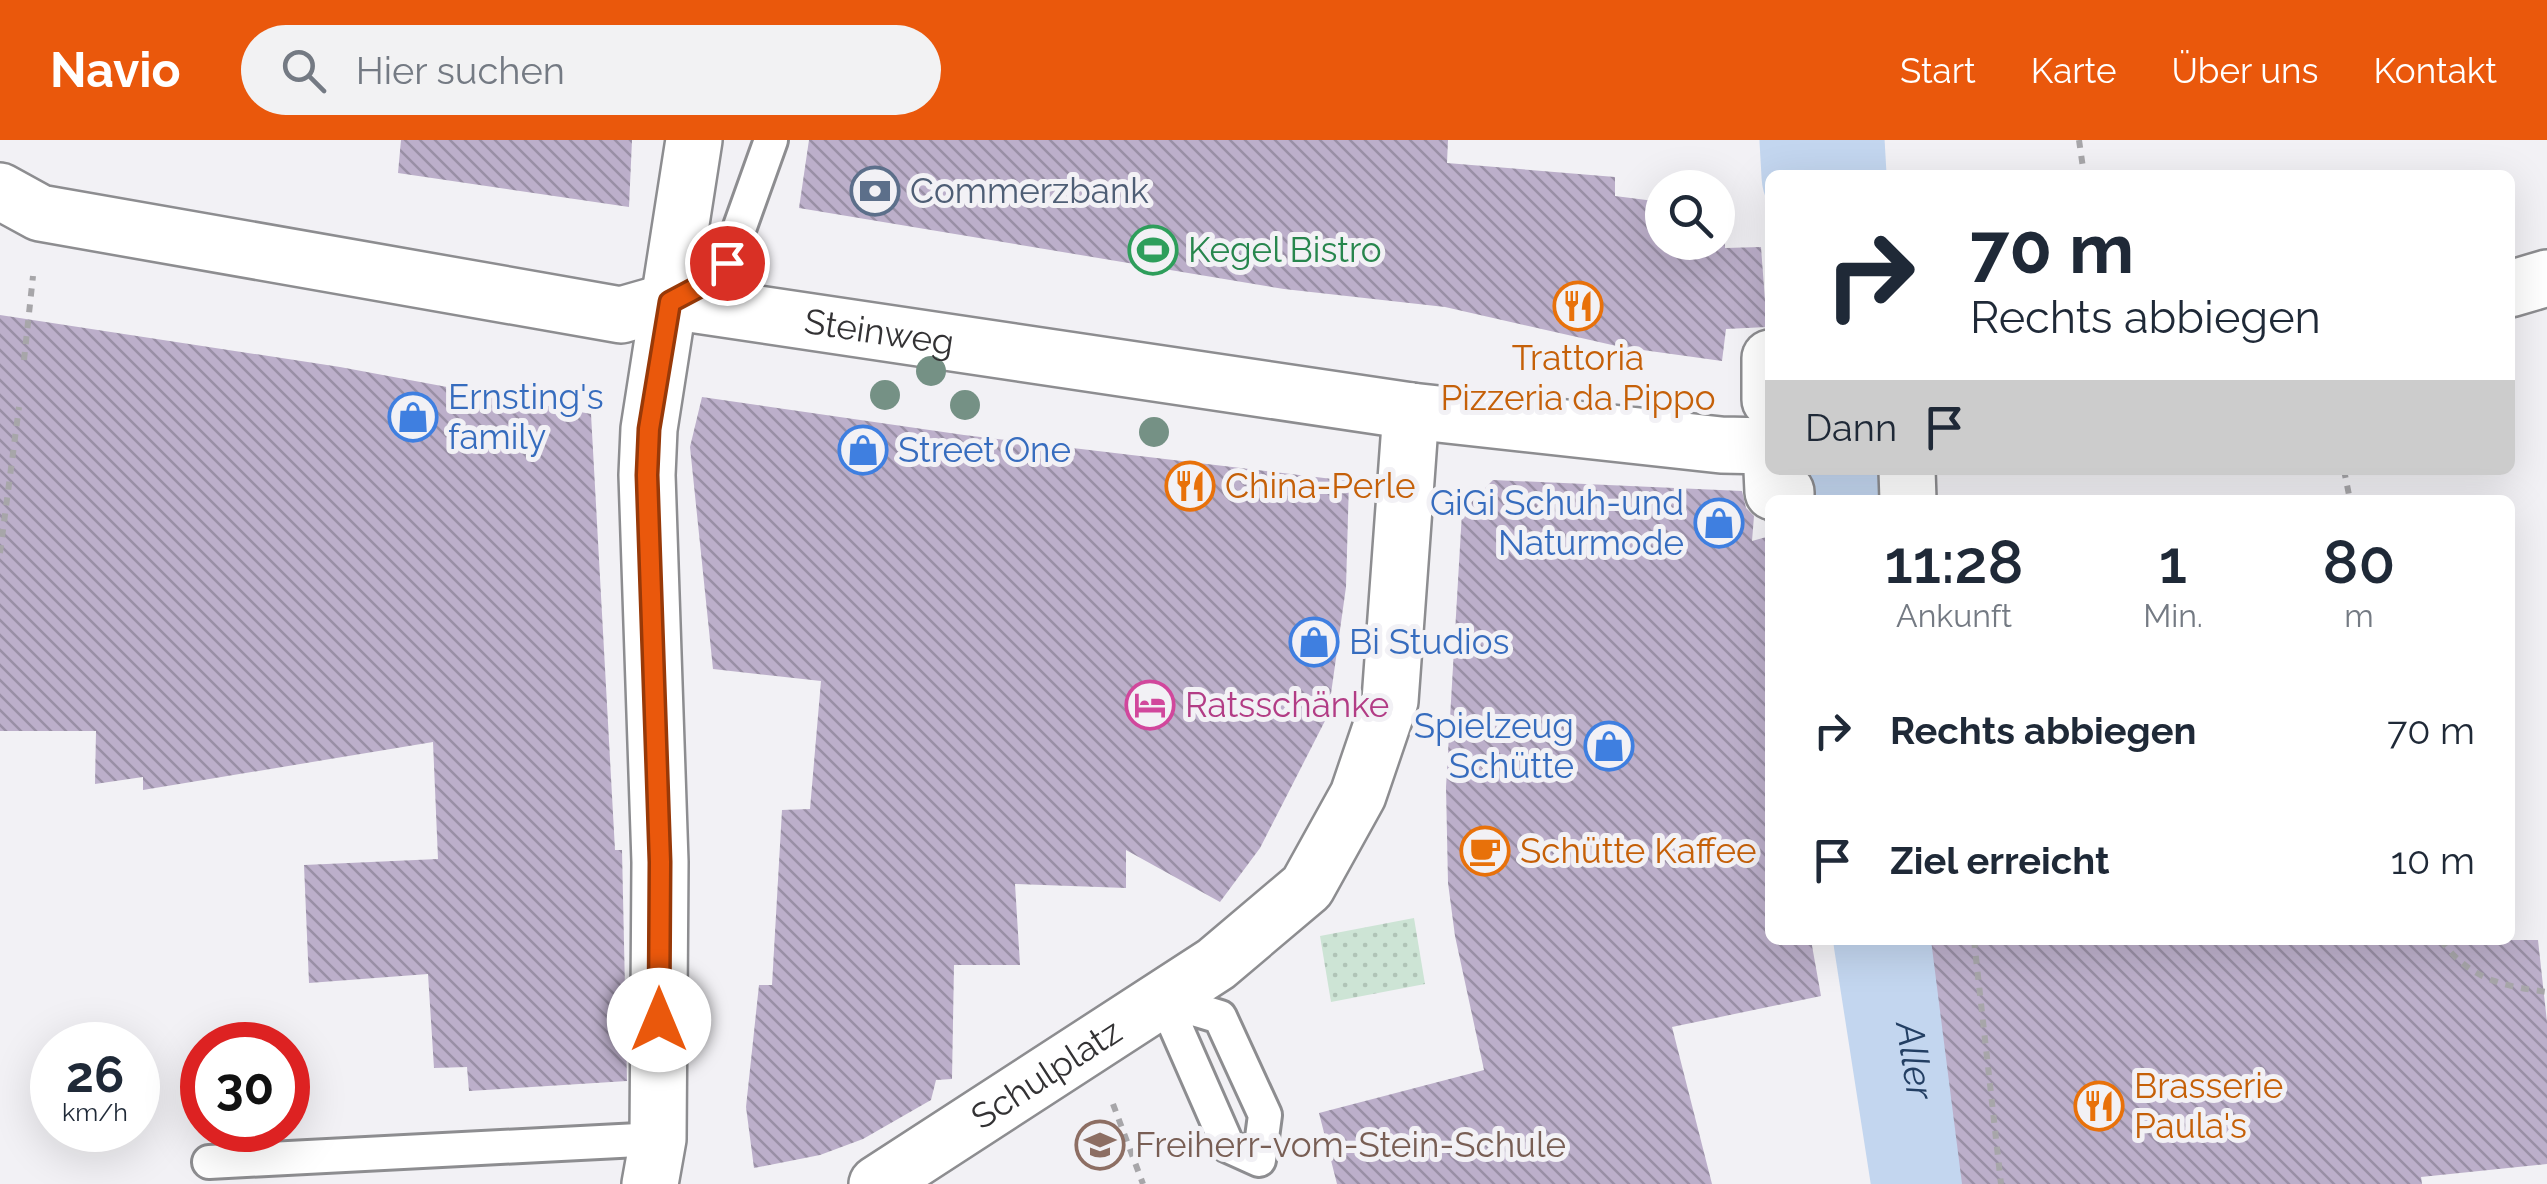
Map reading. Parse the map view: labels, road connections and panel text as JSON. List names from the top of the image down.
{
  "streets": {
    "street": ["Steinweg", "Schulplatz"]
  },
  "crossings": [
    ["Steinweg", "Schulplatz"]
  ],
  "water": ["Aller"],
  "places": {
    "bank": ["Commerzbank"],
    "sports": ["Kegel Bistro"],
    "restaurant": ["Trattoria Pizzeria da Pippo", "China-Perle", "Brasserie Paula's"],
    "shop": [
      "Ernsting's family",
      "Street One",
      "GiGi Schuh-und Naturmode",
      "Bi Studios",
      "Spielzeug Schütte"
    ],
    "hotel": ["Ratsschänke"],
    "cafe": ["Schütte Kaffee"],
    "school or university": ["Freiherr-vom-Stein-Schule"]
  },
  "page": {
    "header": "Navio",
    "search": "Hier suchen",
    "nav": [
      "Start",
      "Karte",
      "Über uns",
      "Kontakt"
    ],
    "turn": ["70 m", "Rechts abbiegen"],
    "then": "Dann",
    "eta": [
      "11:28",
      "Ankunft",
      "1",
      "Min.",
      "80",
      "m"
    ],
    "list": [
      {
        "name": "Rechts abbiegen",
        "value": "70 m"
      },
      {
        "name": "Ziel erreicht",
        "value": "10 m"
      }
    ],
    "speed": "26 km/h",
    "limit": "30"
  }
}
